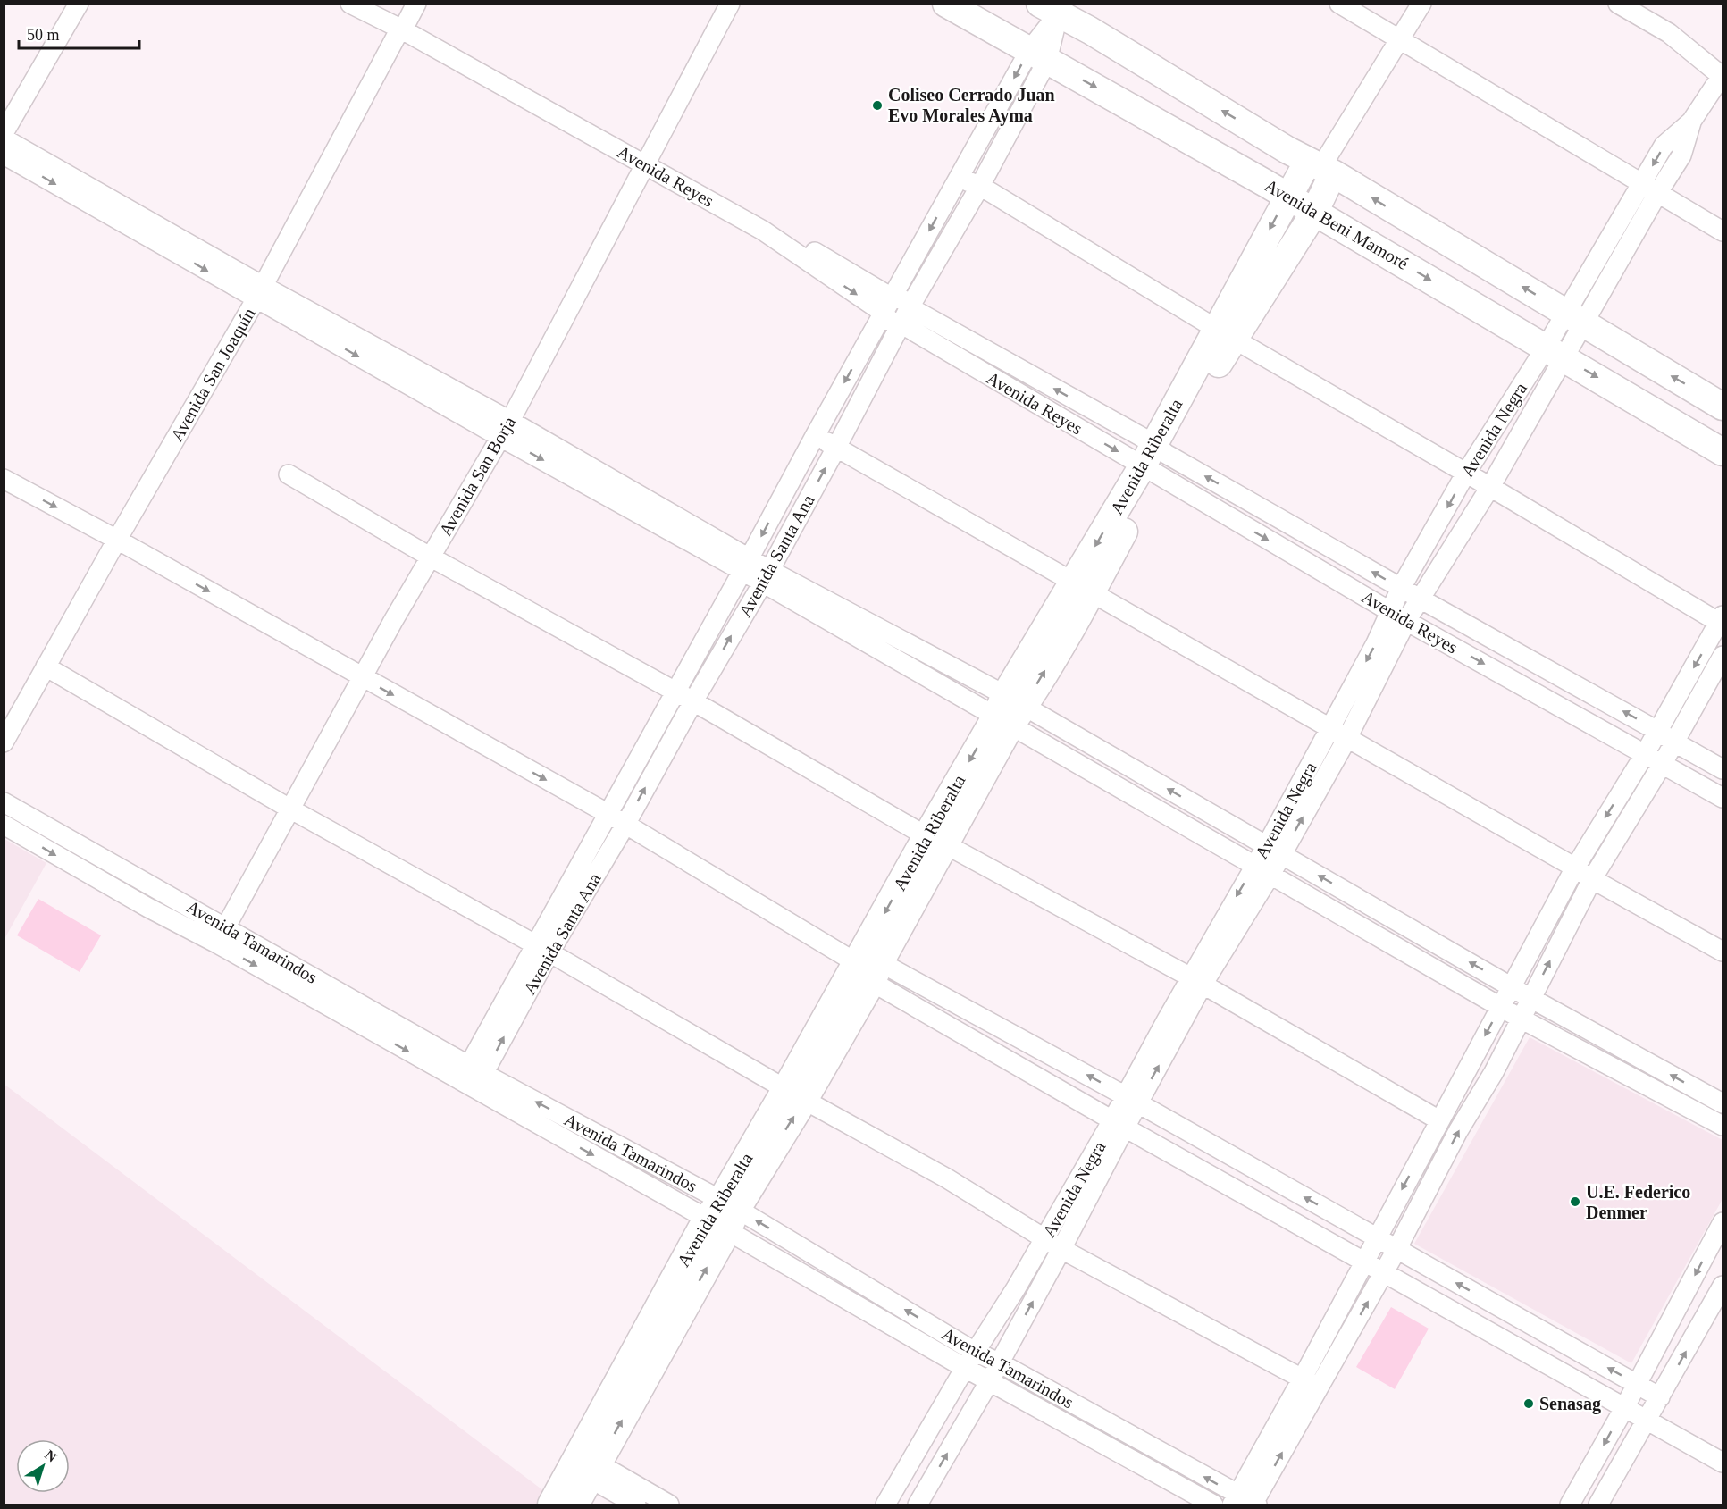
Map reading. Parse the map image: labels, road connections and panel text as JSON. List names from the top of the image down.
{
  "streets": {
    "street": [
      "Avenida Reyes",
      "Avenida Beni Mamoré",
      "Avenida San Joaquín",
      "Avenida Negra",
      "Avenida Riberalta",
      "Avenida San Borja",
      "Avenida Santa Ana",
      "Avenida Tamarindos"
    ]
  },
  "crossings": [
    ["Avenida Reyes", "Avenida San Joaquín"],
    ["Avenida Reyes", "Avenida Negra"],
    ["Avenida Reyes", "Avenida Riberalta"],
    ["Avenida Reyes", "Avenida San Borja"],
    ["Avenida Reyes", "Avenida Santa Ana"],
    ["Avenida Beni Mamoré", "Avenida Negra"],
    ["Avenida Beni Mamoré", "Avenida Riberalta"],
    ["Avenida Beni Mamoré", "Avenida Santa Ana"],
    ["Avenida Negra", "Avenida Tamarindos"],
    ["Avenida Riberalta", "Avenida Tamarindos"],
    ["Avenida San Borja", "Avenida Tamarindos"],
    ["Avenida Santa Ana", "Avenida Tamarindos"]
  ],
  "places": ["Coliseo Cerrado Juan Evo Morales Ayma", "U.E. Federico Denmer", "Senasag"],
  "scale_bar": "50 m",
  "north": "top right"
}
